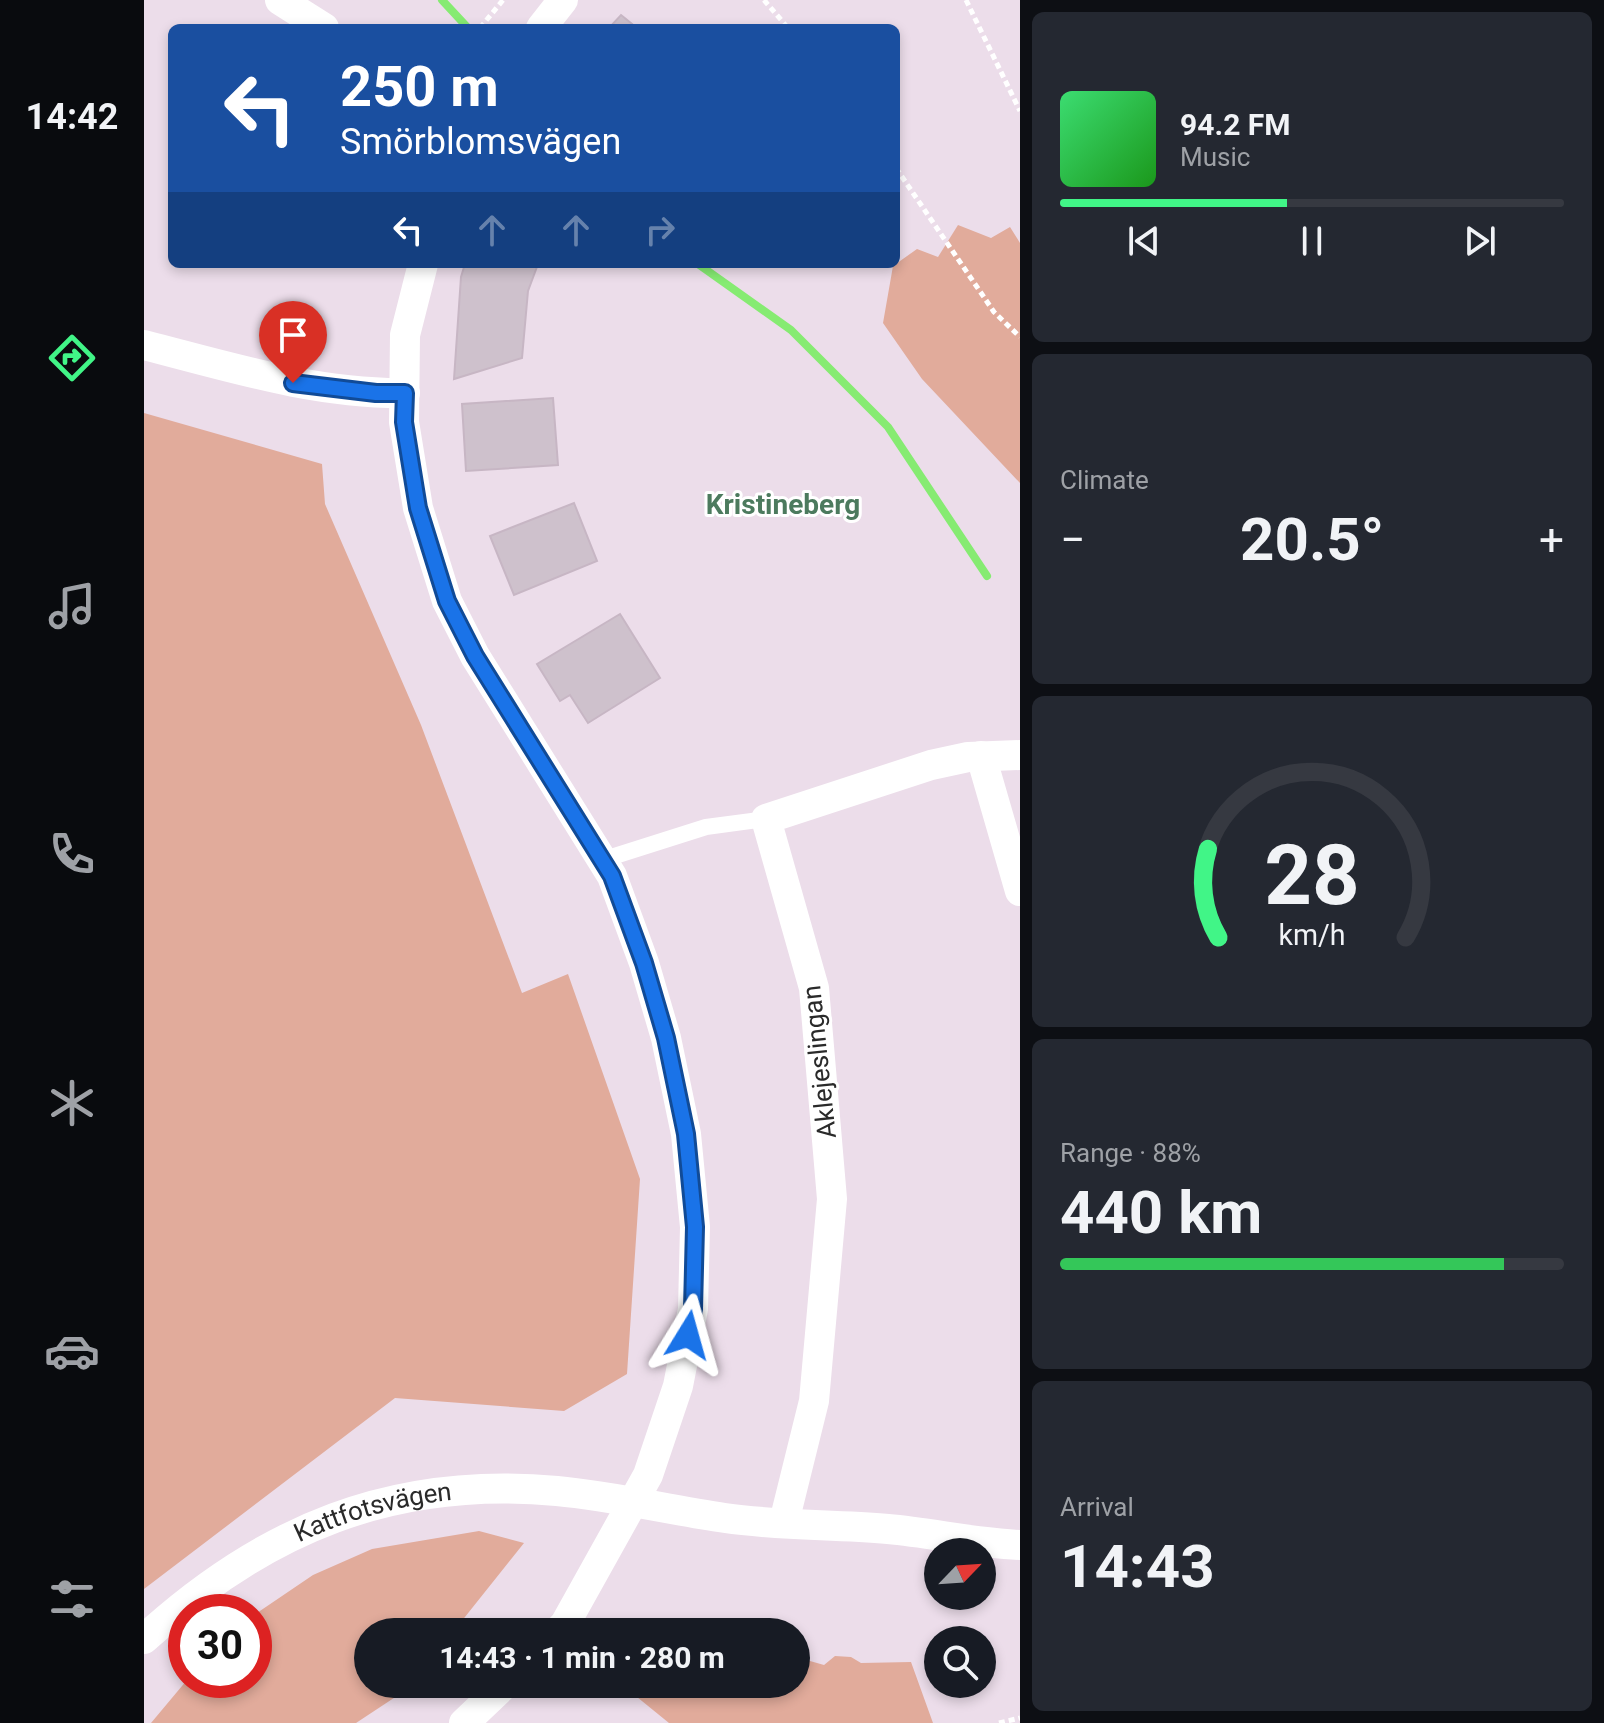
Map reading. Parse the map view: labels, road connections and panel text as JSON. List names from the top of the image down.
{
  "streets": {
    "street": ["Aklejeslingan", "Kattfotsvägen"]
  },
  "districts": ["Kristineberg"],
  "north": "top right",
  "page": {
    "tabs": "14:42",
    "turn": ["250 m", "Smörblomsvägen"],
    "song": ["94.2 FM", "Music"],
    "tile": [
      "Climate",
      ["Range · 88%", "440 km"],
      ["Arrival", "14:43"]
    ],
    "heat": ["−", "20.5°", "+"],
    "limit": "30",
    "trip": "14:43 · 1 min · 280 m",
    "gauge": ["28", "km/h"]
  }
}
